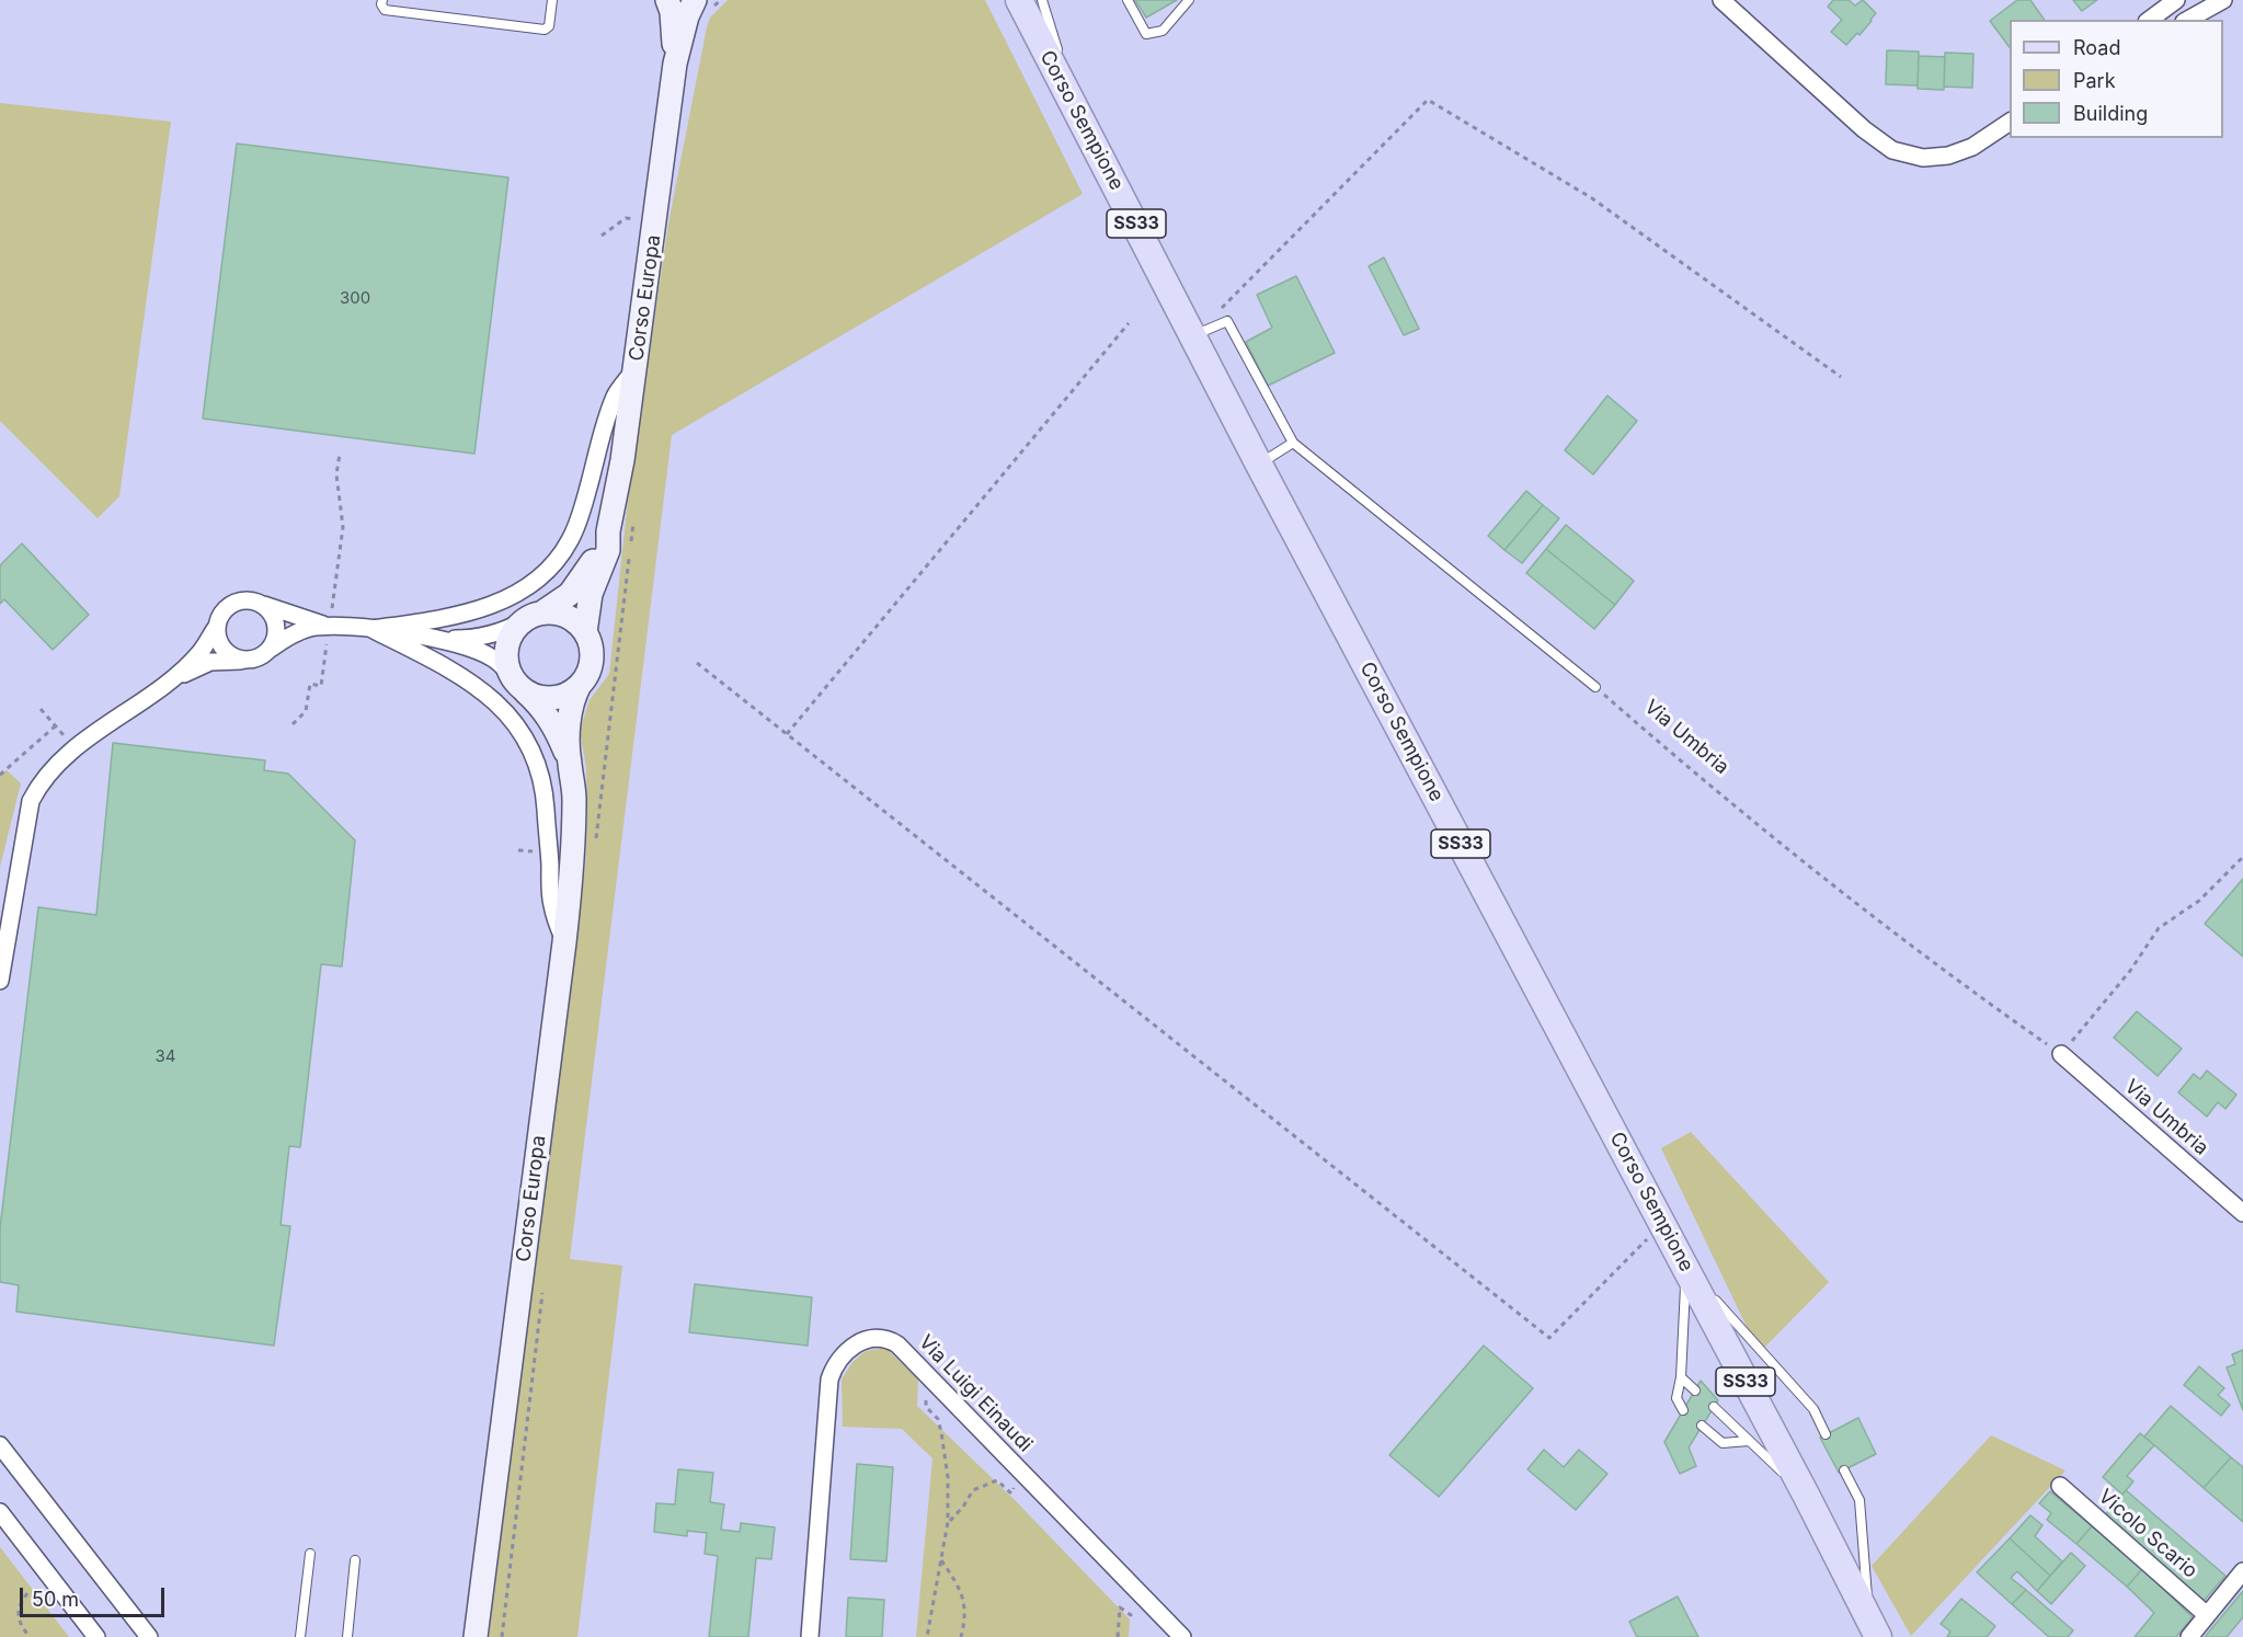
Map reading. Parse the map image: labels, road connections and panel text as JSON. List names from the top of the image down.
{
  "streets": {
    "main road": ["Corso Sempione", "SS33", "Corso Europa"],
    "street": ["Via Umbria", "Via Luigi Einaudi", "Vicolo Scario"]
  },
  "house_numbers": ["300", "34"],
  "legend": ["Road", "Park", "Building"],
  "scale_bar": "50 m"
}
